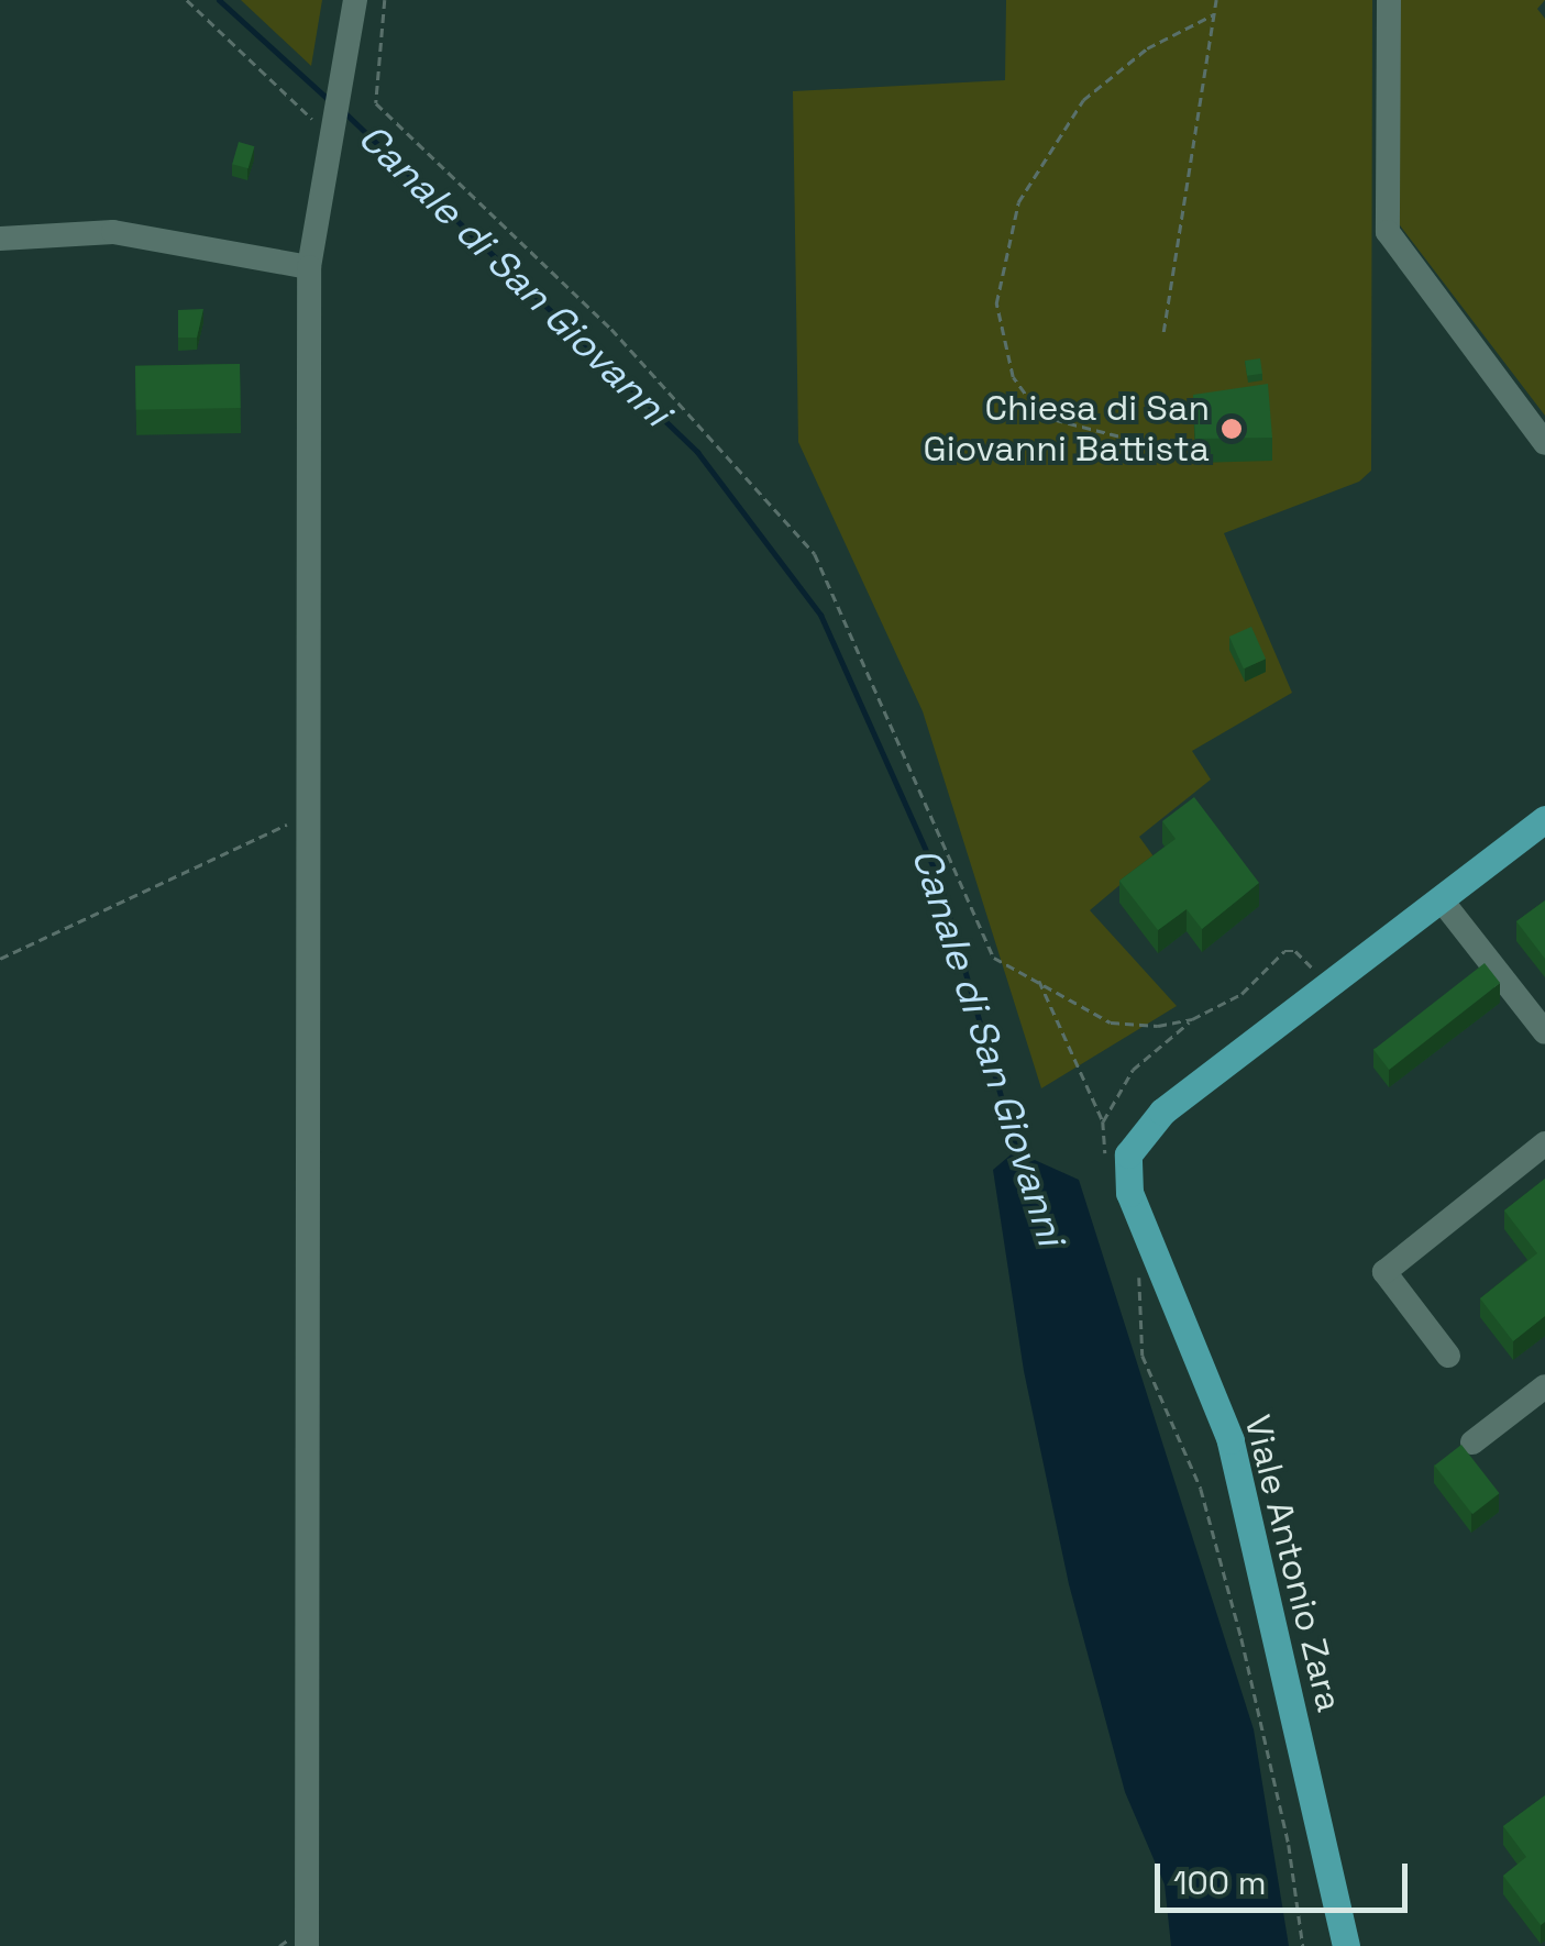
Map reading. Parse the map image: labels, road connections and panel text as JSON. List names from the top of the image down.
{
  "streets": {
    "main road": ["Viale Antonio Zara"]
  },
  "water": ["Canale di San Giovanni"],
  "places": ["Chiesa di San Giovanni Battista"],
  "scale_bar": "100 m"
}
